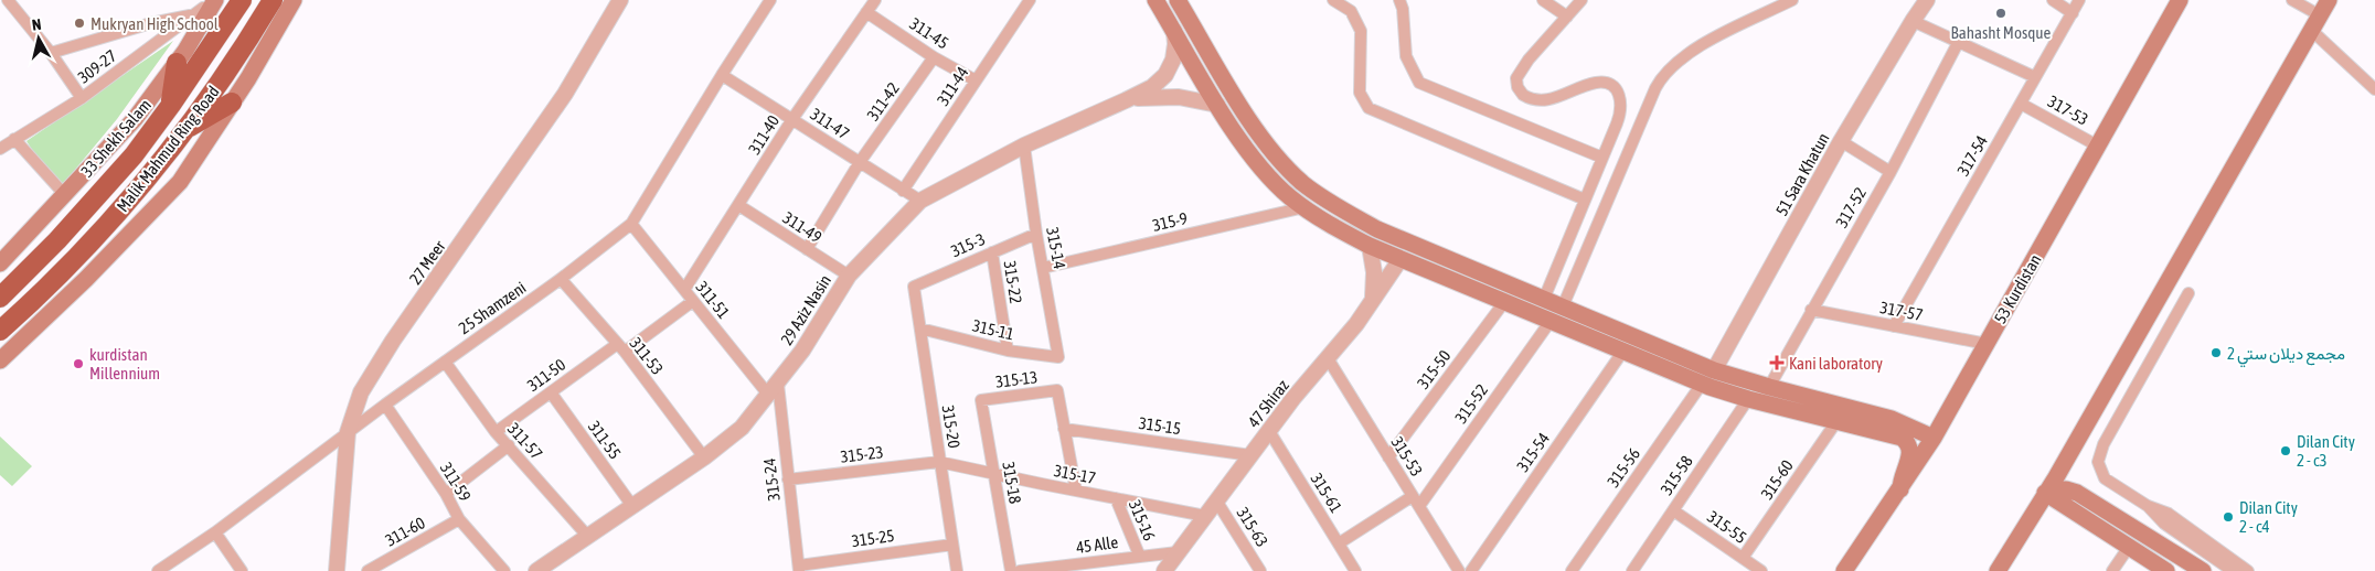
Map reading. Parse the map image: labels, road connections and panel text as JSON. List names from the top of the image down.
{
  "streets": {
    "highway": ["Malik Mahmud Ring Road"],
    "main road": ["33 Shekh Salam", "53 Kurdistan"],
    "street": [
      "311-45",
      "309-27",
      "311-44",
      "311-42",
      "317-53",
      "311-47",
      "311-40",
      "317-54",
      "51 Sara Khatun",
      "317-52",
      "315-9",
      "311-49",
      "315-3",
      "315-14",
      "27 Meer",
      "315-22",
      "311-51",
      "25 Shamzeni",
      "29 Aziz Nasin",
      "317-57",
      "315-11",
      "311-53",
      "315-50",
      "311-50",
      "315-13",
      "47 Shiraz",
      "315-52",
      "315-15",
      "315-20",
      "311-55",
      "311-57",
      "315-54",
      "315-23",
      "315-53",
      "315-56",
      "315-17",
      "315-58",
      "315-24",
      "315-60",
      "311-59",
      "315-18",
      "315-61",
      "315-16",
      "315-63",
      "315-55",
      "311-60",
      "315-25",
      "45 Alle"
    ]
  },
  "crossings": [
    ["311-45", "311-44"],
    ["311-45", "311-42"],
    ["311-45", "311-40"],
    ["309-27", "33 Shekh Salam"],
    ["311-44", "311-47"],
    ["311-42", "311-47"],
    ["311-42", "311-49"],
    ["317-53", "317-54"],
    ["317-53", "53 Kurdistan"],
    ["311-47", "311-40"],
    ["311-47", "25 Shamzeni"],
    ["311-47", "29 Aziz Nasin"],
    ["311-40", "311-49"],
    ["311-40", "311-51"],
    ["317-54", "317-57"],
    ["317-52", "317-57"],
    ["315-9", "315-14"],
    ["311-49", "29 Aziz Nasin"],
    ["315-3", "315-14"],
    ["315-3", "315-22"],
    ["315-3", "315-20"],
    ["315-14", "29 Aziz Nasin"],
    ["315-14", "315-11"],
    ["27 Meer", "25 Shamzeni"],
    ["315-22", "315-11"],
    ["53 Kurdistan", "317-57"],
    ["311-51", "25 Shamzeni"],
    ["311-51", "29 Aziz Nasin"],
    ["311-51", "311-50"],
    ["311-51", "315-24"],
    ["25 Shamzeni", "311-53"],
    ["25 Shamzeni", "311-57"],
    ["25 Shamzeni", "311-59"],
    ["29 Aziz Nasin", "311-53"],
    ["29 Aziz Nasin", "311-55"],
    ["29 Aziz Nasin", "311-57"],
    ["29 Aziz Nasin", "315-24"],
    ["315-11", "315-20"],
    ["311-53", "311-50"],
    ["315-50", "315-53"],
    ["311-50", "311-55"],
    ["311-50", "311-57"],
    ["315-13", "315-15"],
    ["315-13", "315-18"],
    ["47 Shiraz", "315-15"],
    ["47 Shiraz", "315-53"],
    ["47 Shiraz", "315-17"],
    ["47 Shiraz", "315-61"],
    ["47 Shiraz", "315-63"],
    ["47 Shiraz", "45 Alle"],
    ["315-52", "315-53"],
    ["315-20", "315-23"],
    ["315-20", "315-17"],
    ["315-20", "315-25"],
    ["315-23", "315-17"],
    ["315-23", "315-24"],
    ["315-17", "315-18"],
    ["315-17", "315-16"],
    ["315-58", "315-55"],
    ["315-24", "315-25"],
    ["315-60", "315-55"],
    ["311-59", "311-60"],
    ["315-16", "45 Alle"]
  ],
  "places": {
    "other": [
      "Bahasht Mosque",
      "Mukryan High School",
      "مجمع ديلان ستي 2",
      "kurdistan Millennium",
      "Dilan City 2 - c3",
      "Dilan City 2 - c4"
    ],
    "health": ["Kani laboratory"]
  },
  "north": "top"
}
